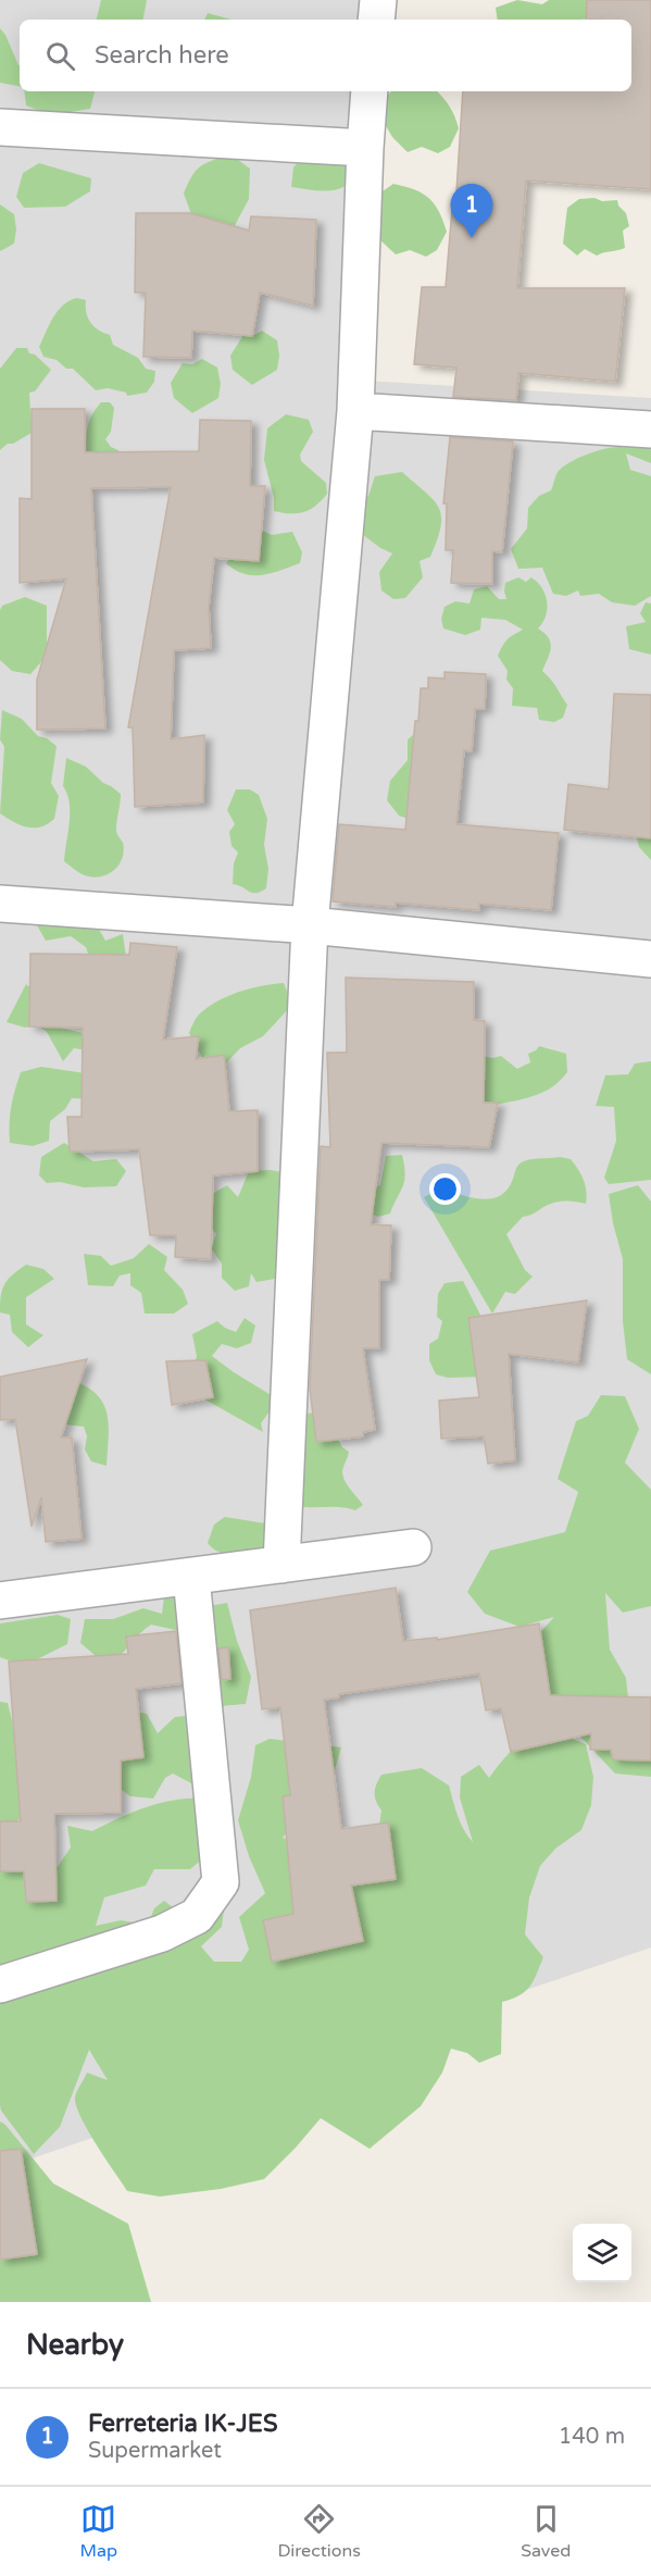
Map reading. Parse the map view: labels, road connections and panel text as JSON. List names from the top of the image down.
{
  "page": {
    "search": "Search here",
    "pins": "1",
    "heading": "Nearby",
    "list": [
      {
        "mark": "1",
        "name": "Ferreteria IK-JES",
        "note": "Supermarket",
        "value": "140 m"
      }
    ],
    "nav": ["Map", "Directions", "Saved"]
  }
}
